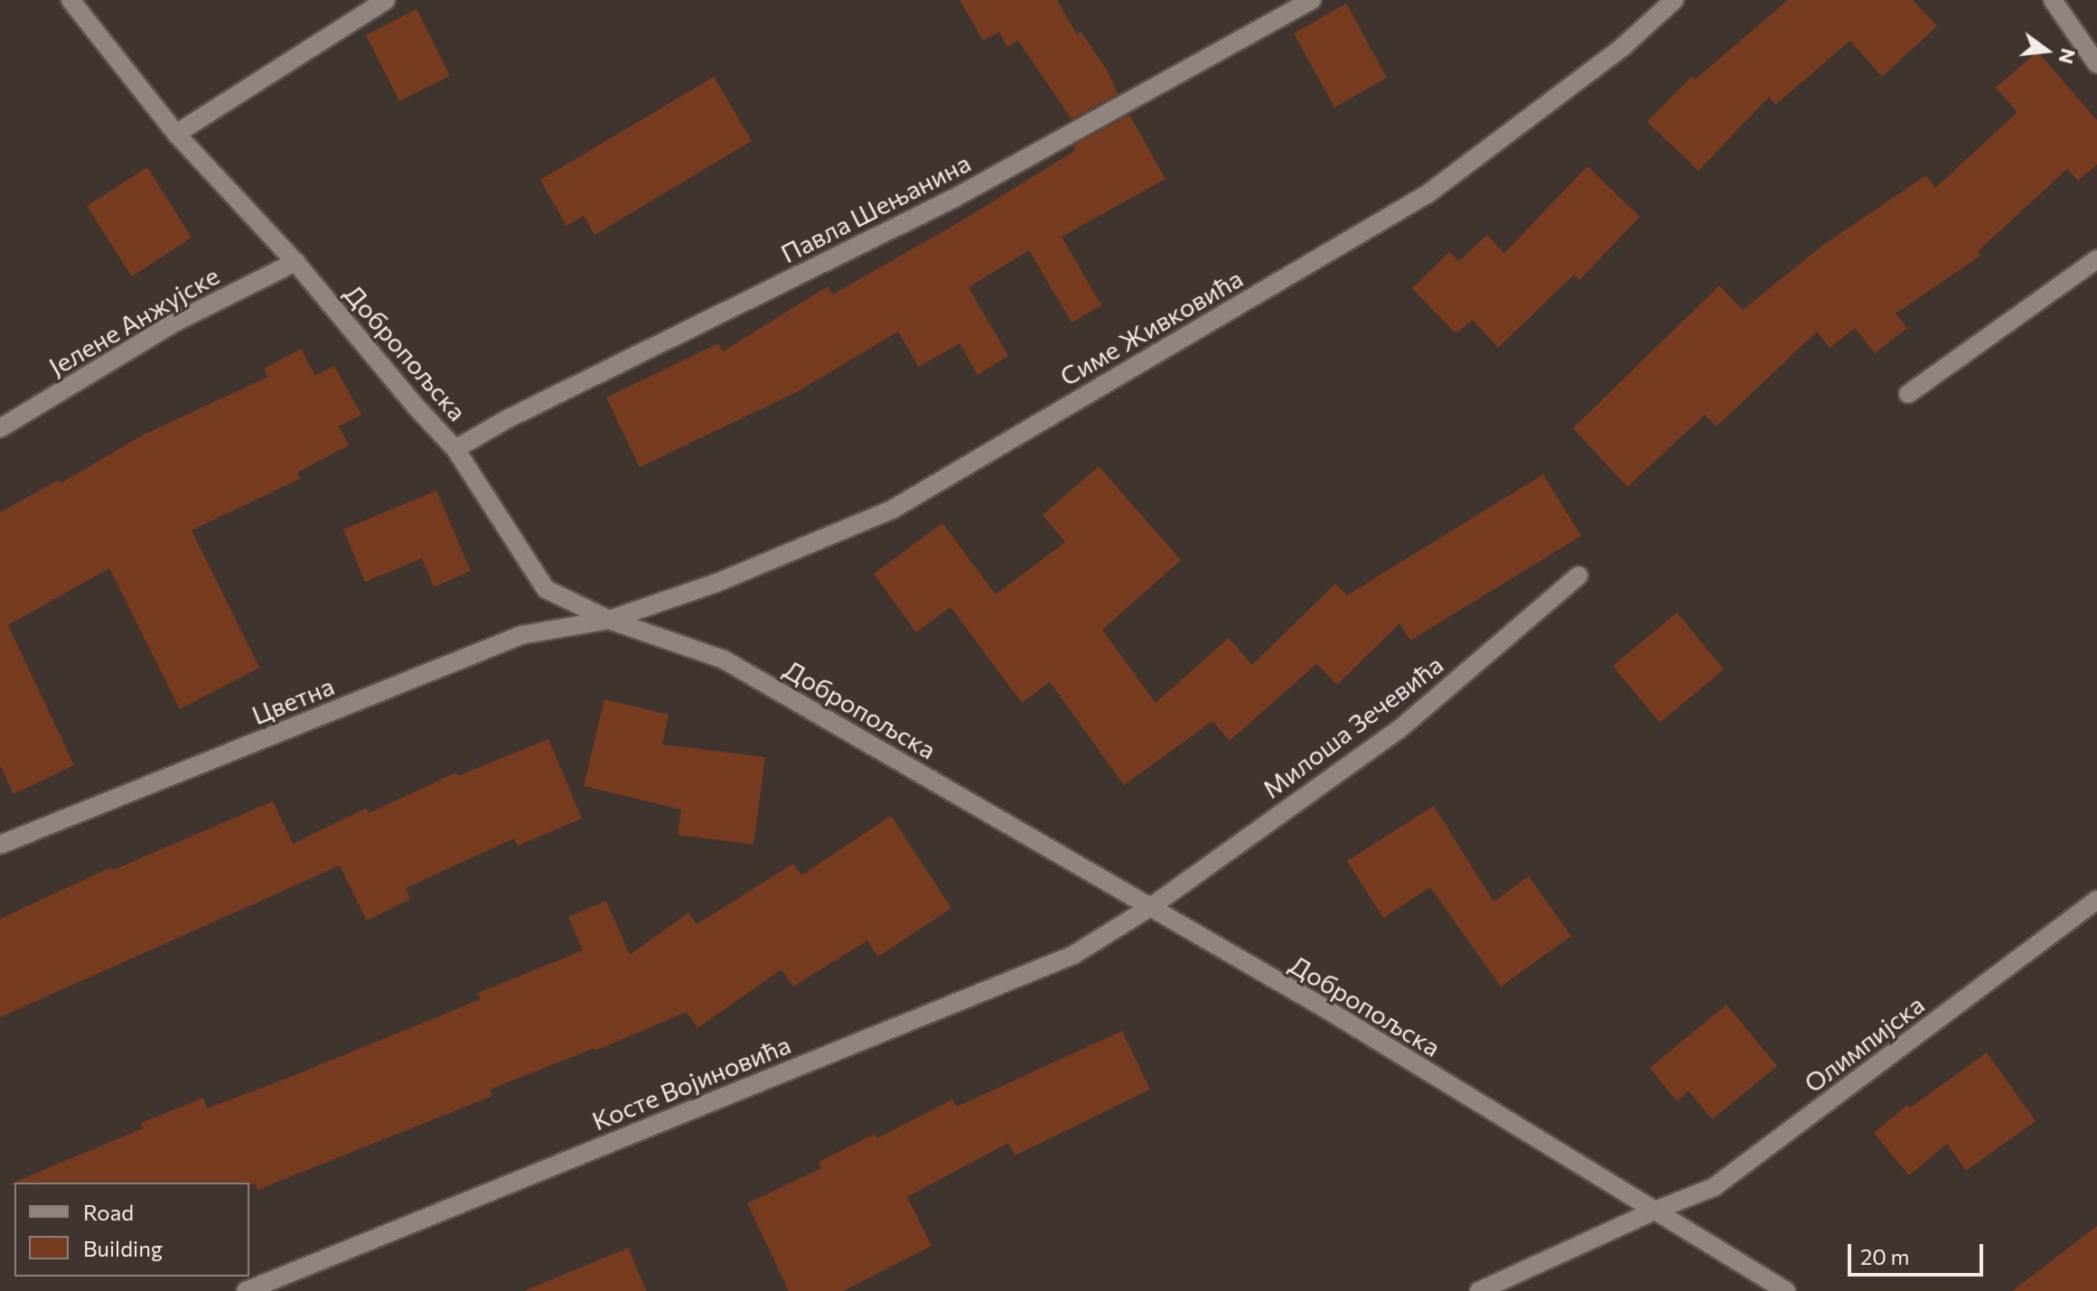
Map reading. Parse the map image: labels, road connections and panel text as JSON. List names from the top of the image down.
{
  "streets": {
    "street": [
      "Павла Шењанина",
      "Јелене Анжујске",
      "Симе Живковића",
      "Добропољска",
      "Цветна",
      "Милоша Зечевића",
      "Олимпијска",
      "Косте Војиновића"
    ]
  },
  "crossings": [
    ["Павла Шењанина", "Добропољска"],
    ["Јелене Анжујске", "Добропољска"],
    ["Симе Живковића", "Добропољска"],
    ["Симе Живковића", "Цветна"],
    ["Добропољска", "Цветна"],
    ["Добропољска", "Милоша Зечевића"],
    ["Добропољска", "Олимпијска"],
    ["Добропољска", "Косте Војиновића"],
    ["Милоша Зечевића", "Косте Војиновића"]
  ],
  "legend": ["Road", "Building"],
  "scale_bar": "20 m",
  "north": "right"
}
